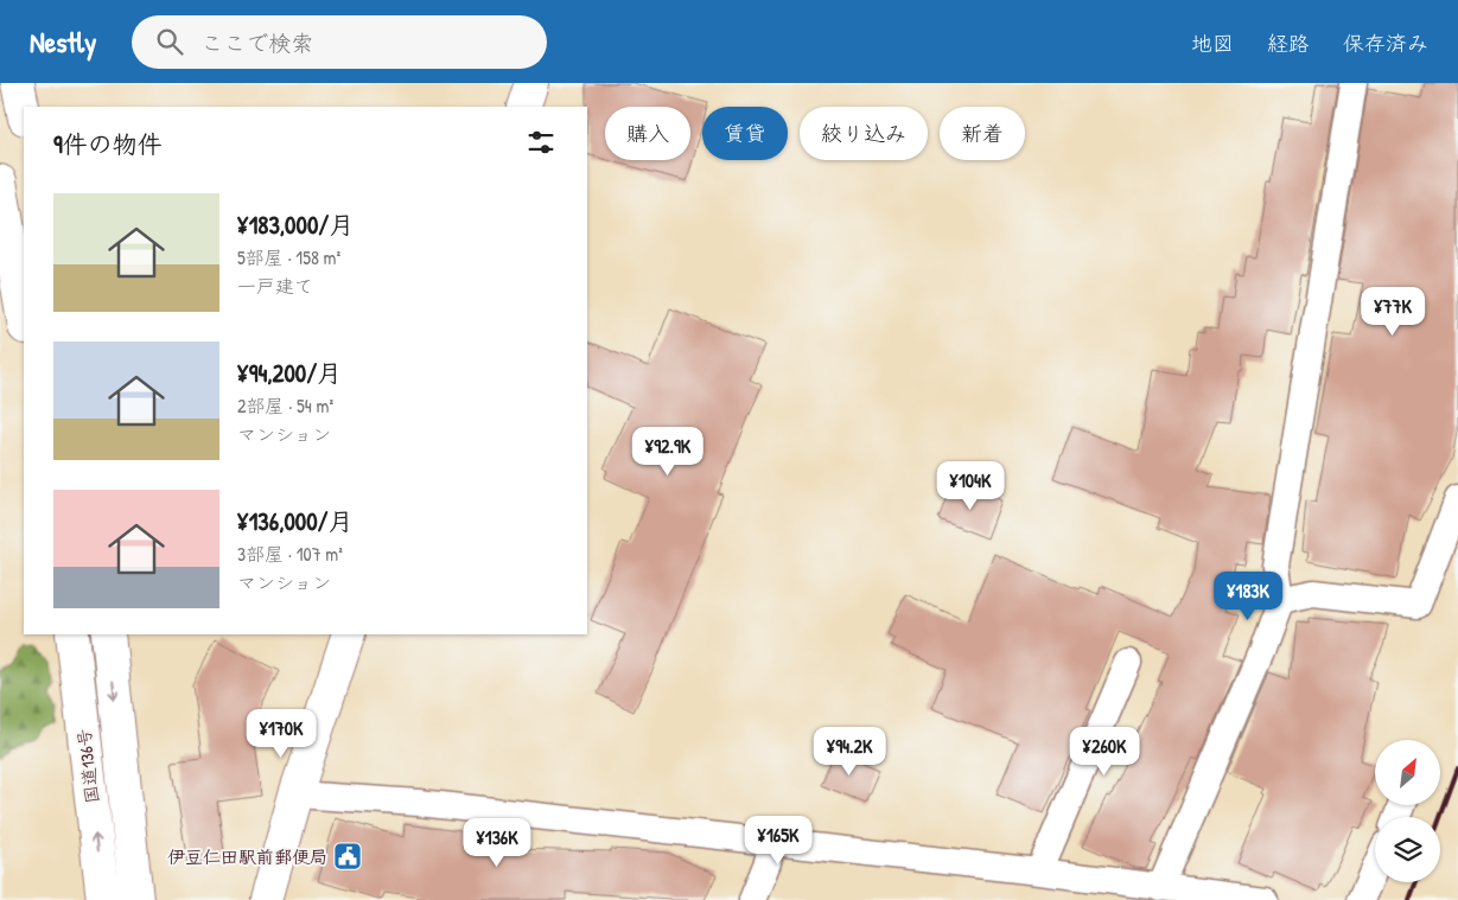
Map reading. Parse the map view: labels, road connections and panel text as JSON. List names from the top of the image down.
{
  "streets": {
    "main road": ["国道136号"]
  },
  "places": {
    "public building": ["伊豆仁田駅前郵便局"]
  },
  "north": "top right",
  "page": {
    "header": "Nestly",
    "search": "ここで検索",
    "nav": ["地図", "経路", "保存済み"],
    "chip": [
      "購入",
      "賃貸",
      "絞り込み",
      "新着"
    ],
    "heading": "9件の物件",
    "list": [
      {
        "name": "¥183,000/月",
        "note": "5部屋 · 158 m² · 一戸建て"
      },
      {
        "name": "¥94,200/月",
        "note": "2部屋 · 54 m² · マンション"
      },
      {
        "name": "¥136,000/月",
        "note": "3部屋 · 107 m² · マンション"
      }
    ],
    "price": [
      "¥77K",
      "¥92.9K",
      "¥104K",
      "¥183K",
      "¥170K",
      "¥94.2K",
      "¥260K",
      "¥165K",
      "¥136K"
    ]
  }
}
